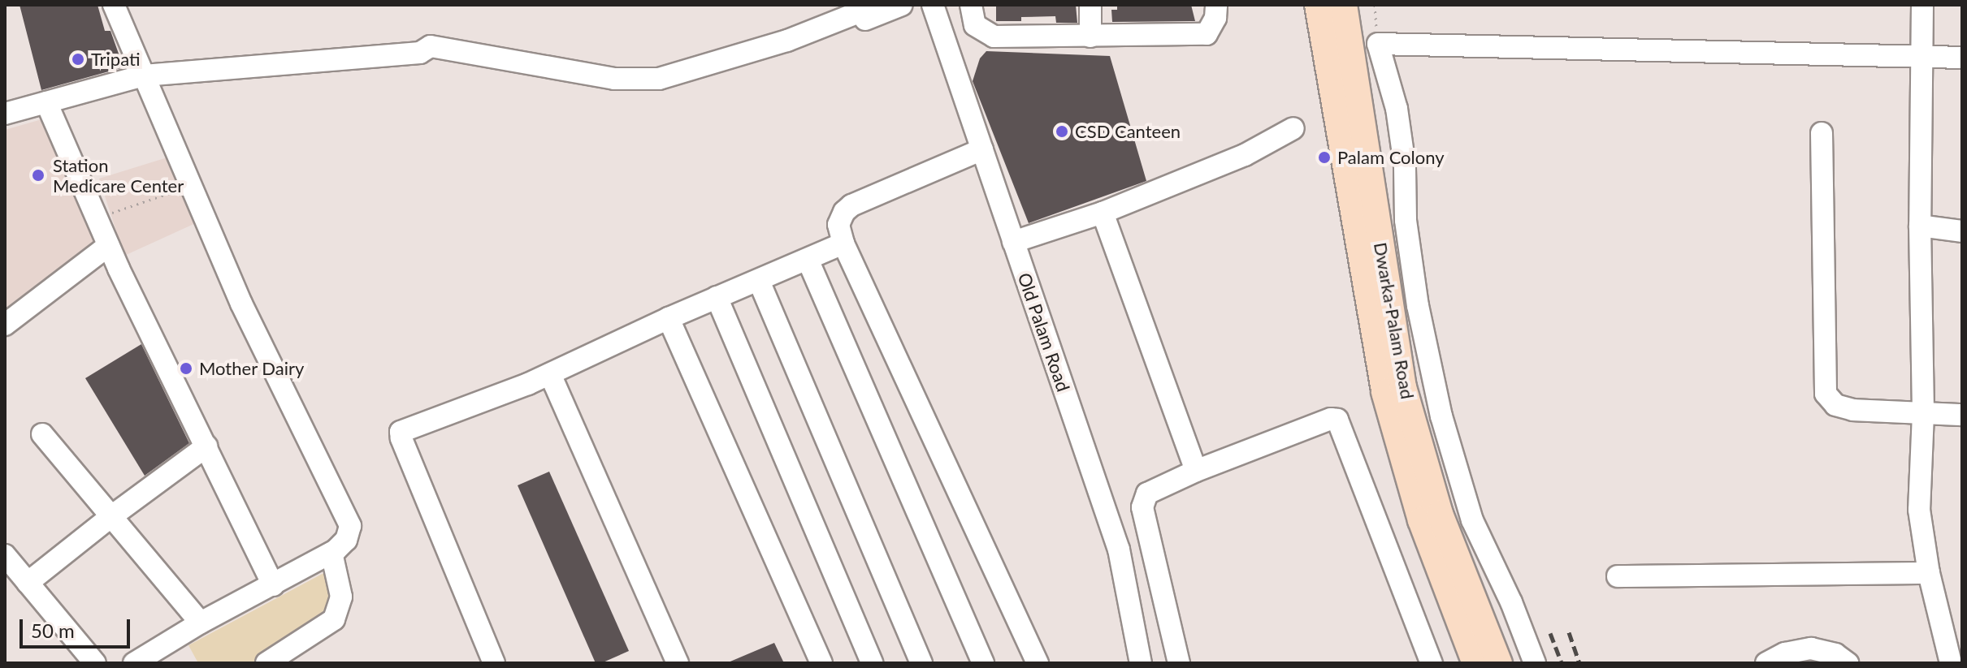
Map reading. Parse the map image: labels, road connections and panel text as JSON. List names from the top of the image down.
{
  "streets": {
    "main road": ["Dwarka-Palam Road"],
    "street": ["Old Palam Road"]
  },
  "places": [
    "Tripati",
    "CSD Canteen",
    "Palam Colony",
    "Station Medicare Center",
    "Mother Dairy"
  ],
  "scale_bar": "50 m"
}
